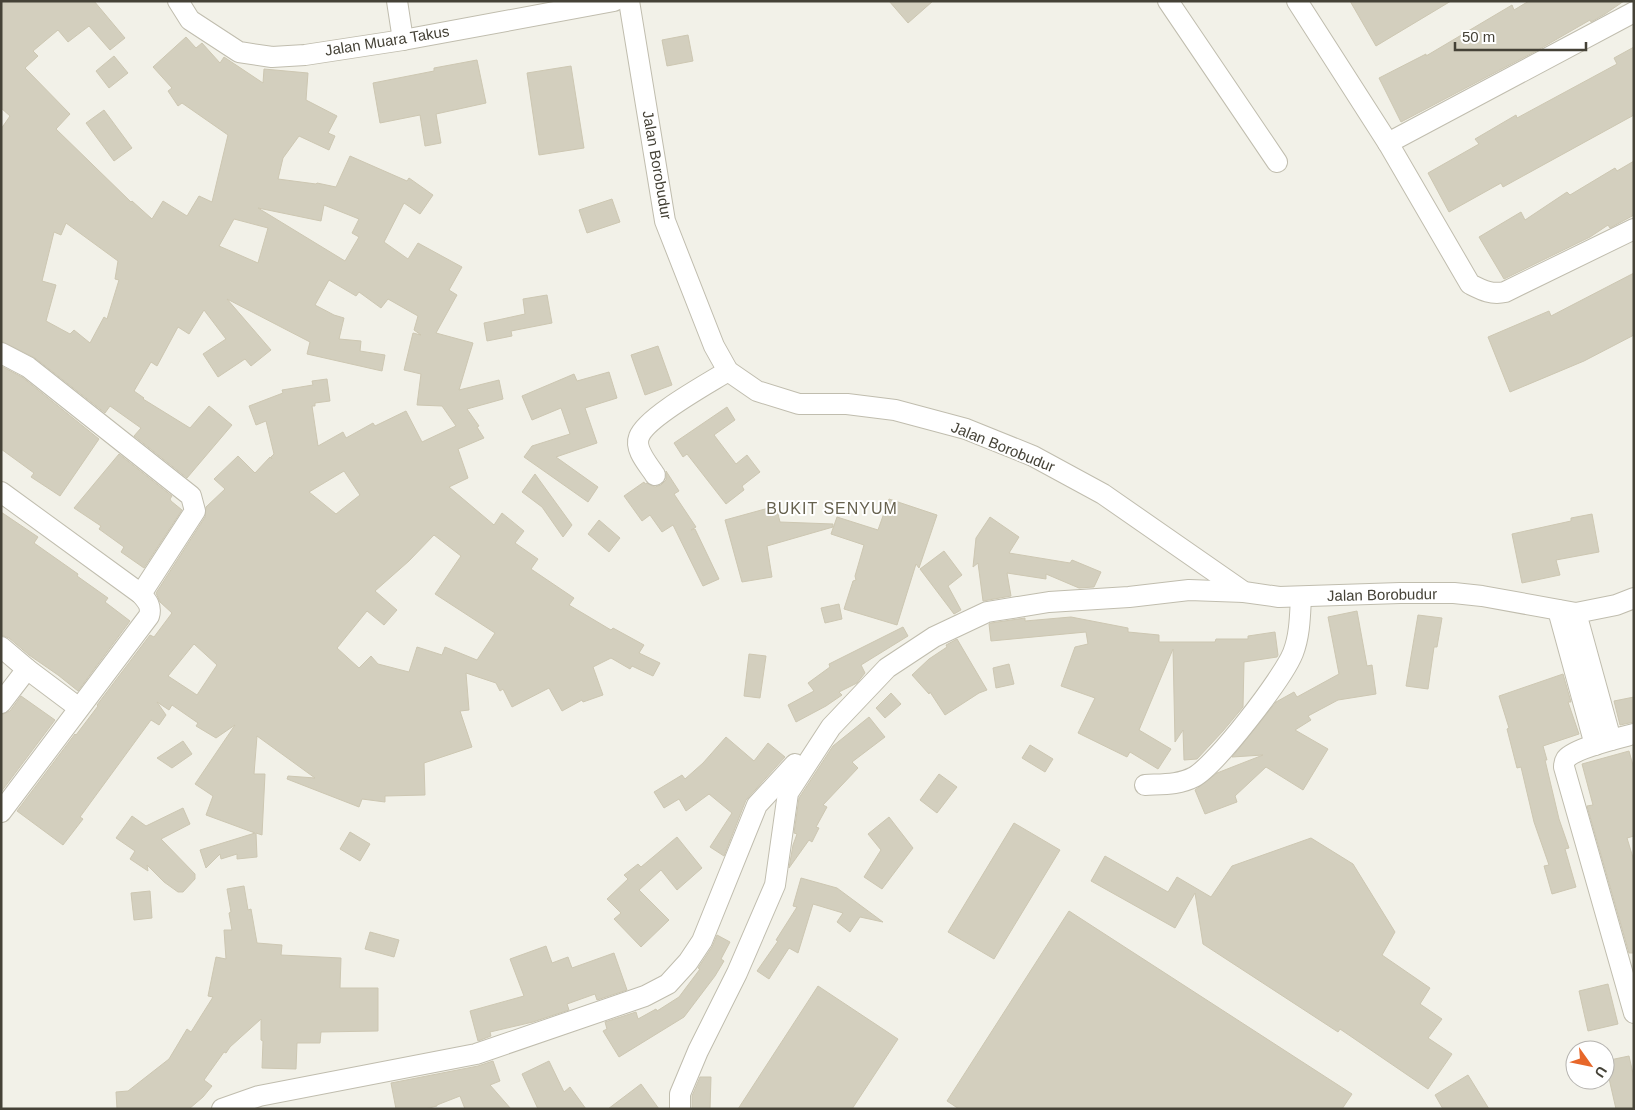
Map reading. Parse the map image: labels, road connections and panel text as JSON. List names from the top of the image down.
{
  "streets": {
    "street": ["Jalan Muara Takus", "Jalan Borobudur"]
  },
  "districts": ["BUKIT SENYUM"],
  "scale_bar": "50 m",
  "north": "bottom right"
}
